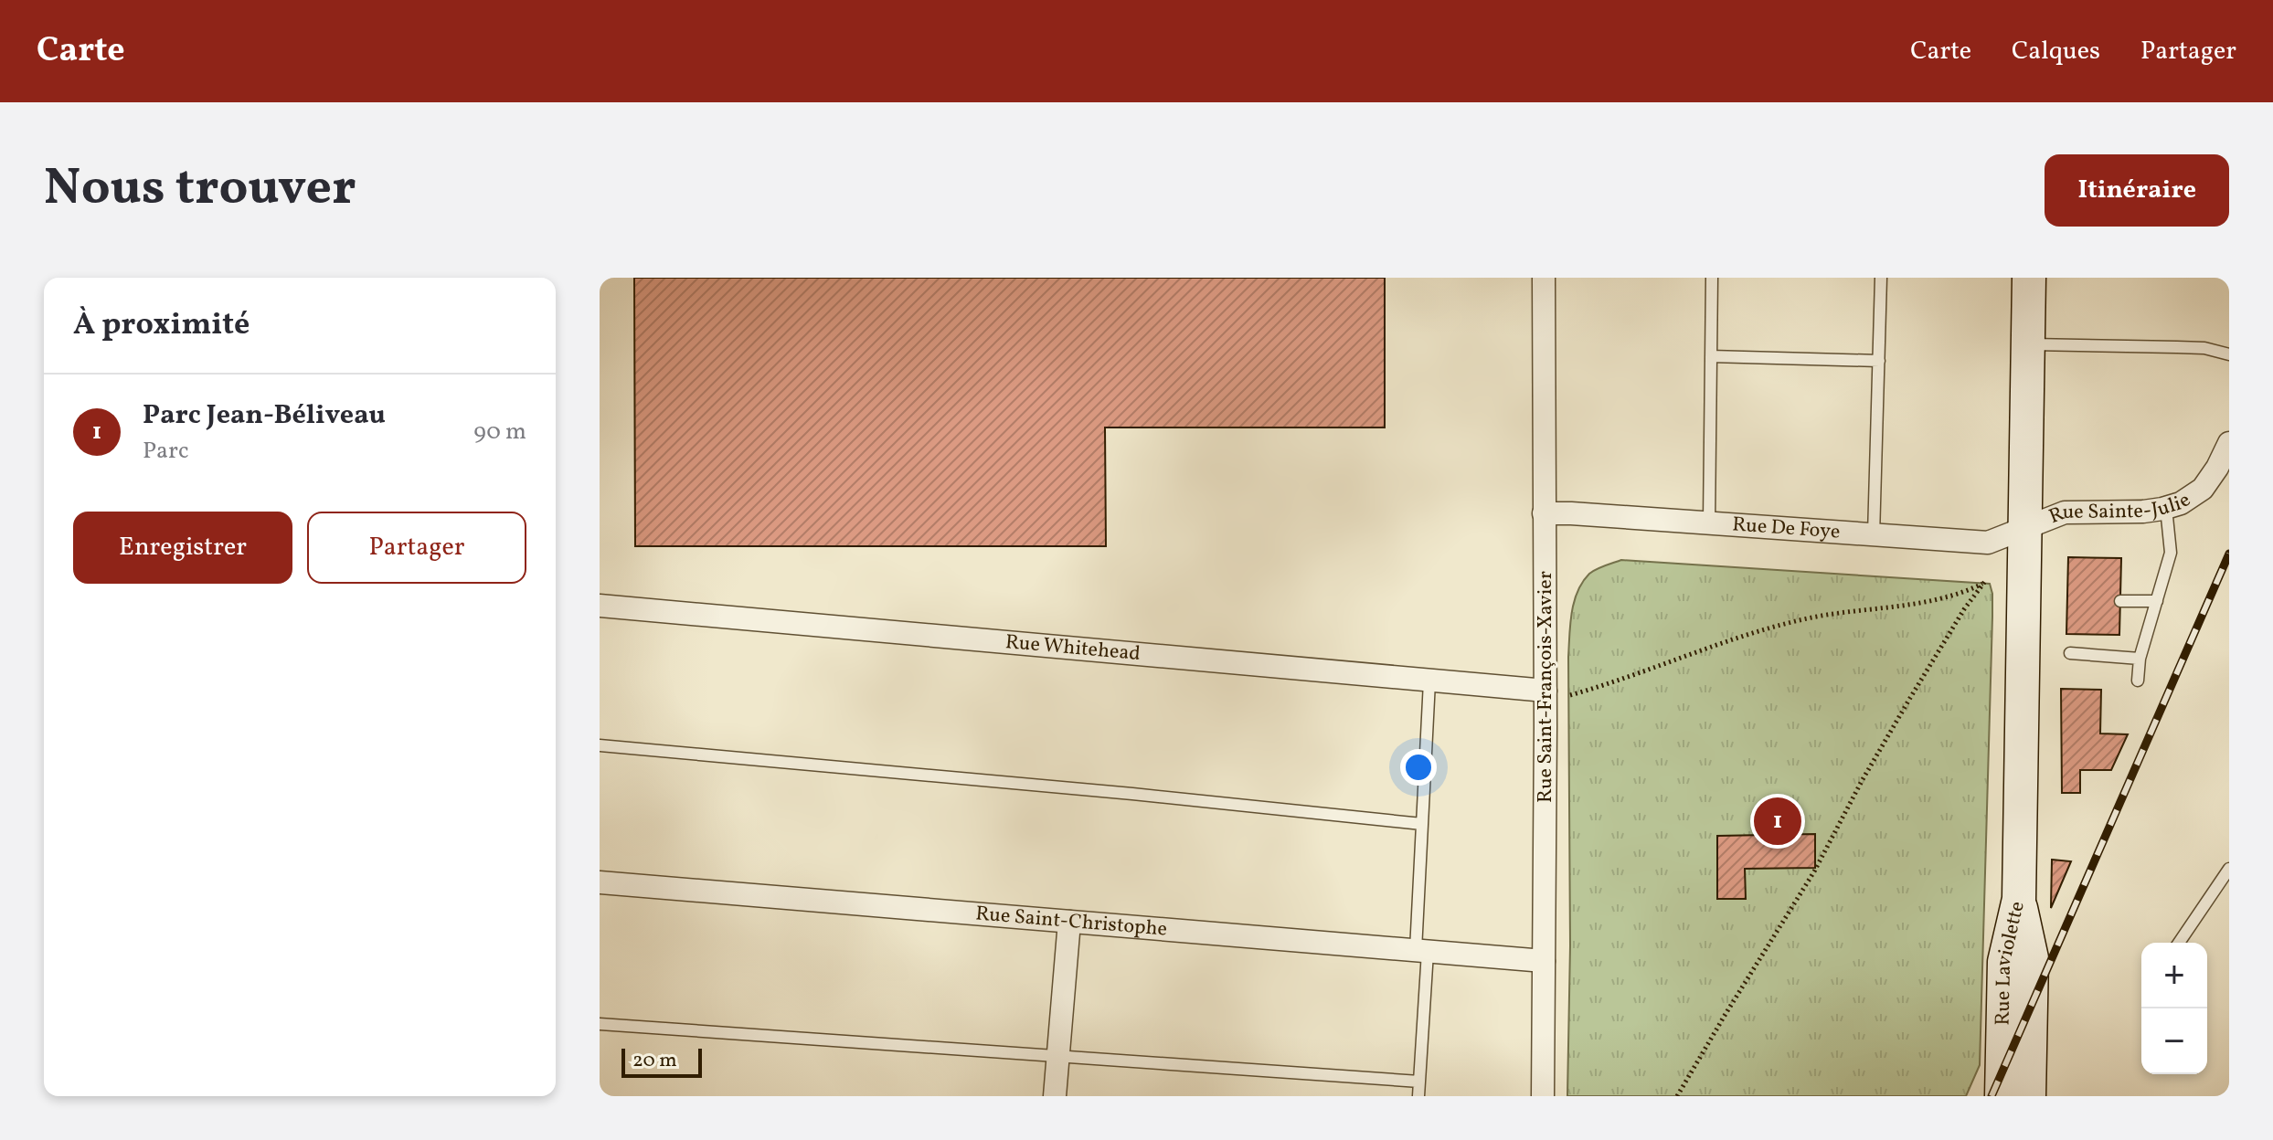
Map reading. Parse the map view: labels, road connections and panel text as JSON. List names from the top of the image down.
{
  "streets": {
    "main road": ["Rue Laviolette"],
    "street": [
      "Rue Sainte-Julie",
      "Rue De Foye",
      "Rue Whitehead",
      "Rue Saint-François-Xavier",
      "Rue Saint-Christophe"
    ]
  },
  "crossings": [
    ["Rue Sainte-Julie", "Rue De Foye"],
    ["Rue De Foye", "Rue Saint-François-Xavier"],
    ["Rue Whitehead", "Rue Saint-François-Xavier"],
    ["Rue Saint-François-Xavier", "Rue Saint-Christophe"]
  ],
  "scale_bar": "20 m",
  "page": {
    "header": "Carte",
    "nav": ["Carte", "Calques", "Partager"],
    "title": "Nous trouver",
    "buttons": [
      "Itinéraire",
      ["Enregistrer", "Partager"]
    ],
    "heading": "À proximité",
    "list": [
      {
        "mark": "1",
        "name": "Parc Jean-Béliveau",
        "note": "Parc",
        "value": "90 m"
      }
    ],
    "pins": "1",
    "map_buttons": ["+", "−"],
    "scale": "20 m"
  }
}
